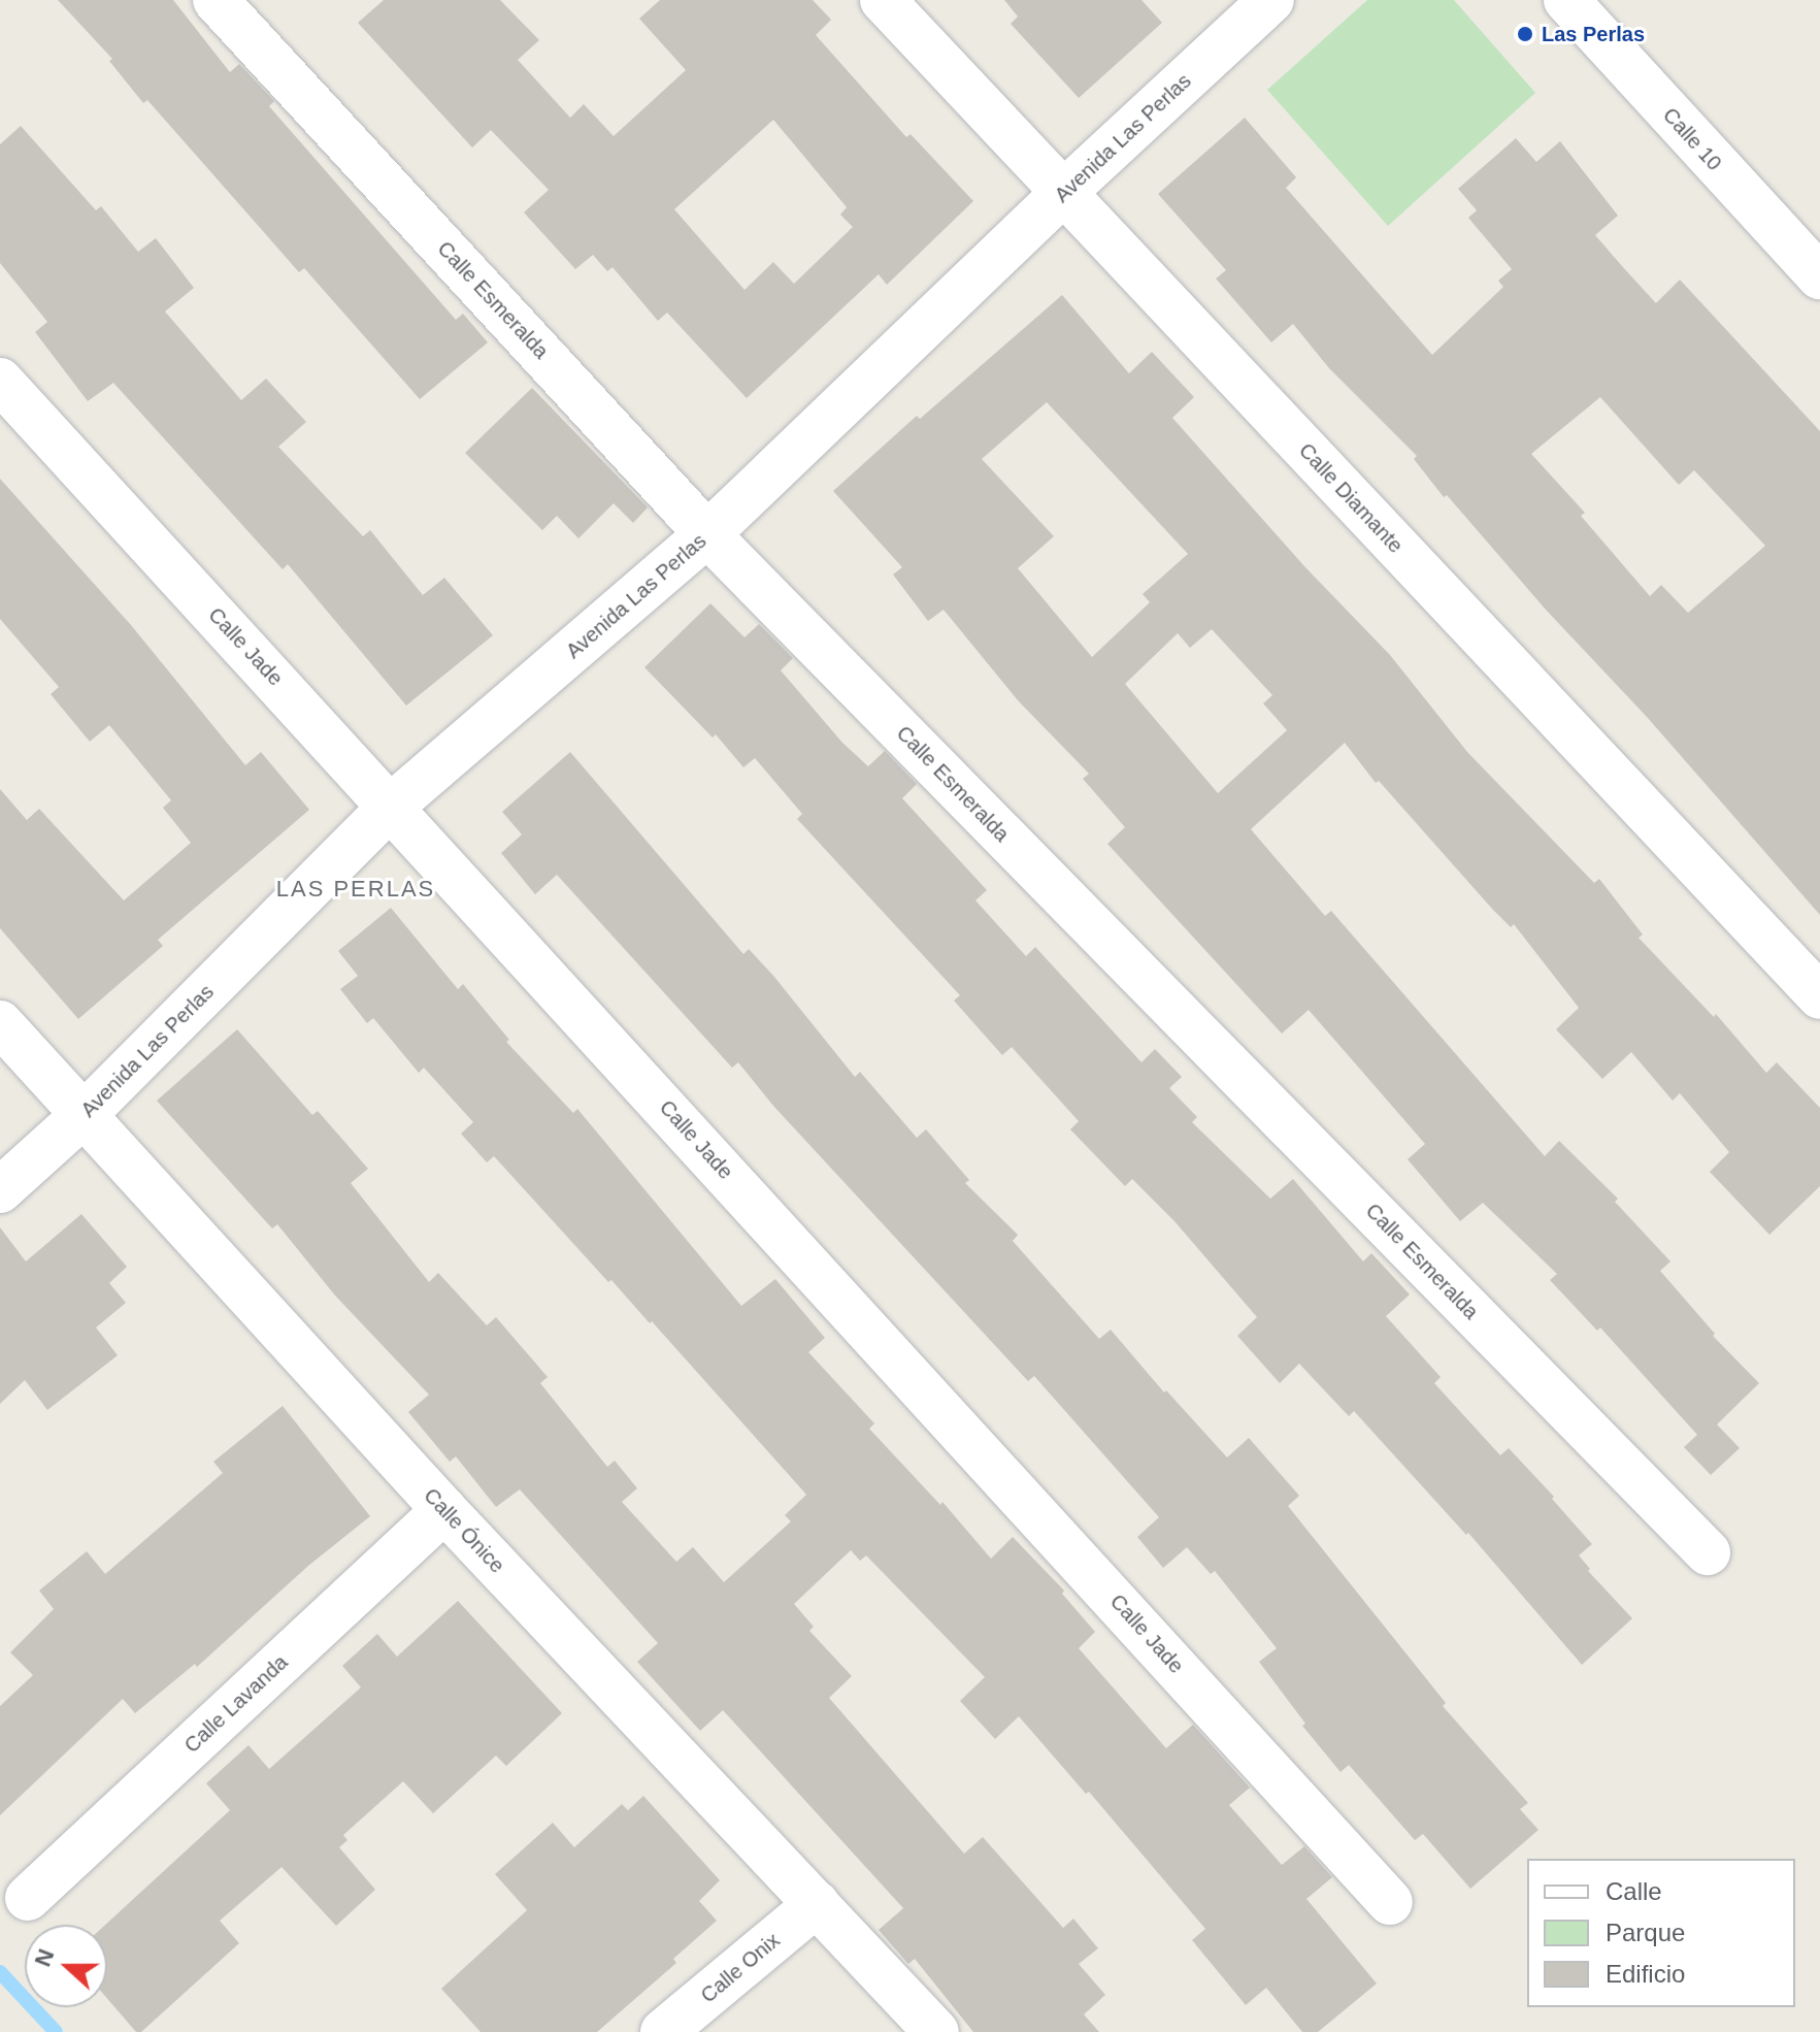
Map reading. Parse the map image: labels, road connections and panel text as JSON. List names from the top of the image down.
{
  "streets": {
    "street": [
      "Avenida Las Perlas",
      "Calle 10",
      "Calle Esmeralda",
      "Calle Diamante",
      "Calle Jade",
      "Calle Ónice",
      "Calle Lavanda",
      "Calle Onix"
    ]
  },
  "crossings": [
    ["Avenida Las Perlas", "Calle Esmeralda"],
    ["Avenida Las Perlas", "Calle Diamante"],
    ["Avenida Las Perlas", "Calle Jade"],
    ["Avenida Las Perlas", "Calle Ónice"],
    ["Calle Ónice", "Calle Lavanda"],
    ["Calle Ónice", "Calle Onix"]
  ],
  "districts": ["LAS PERLAS"],
  "places": ["Las Perlas"],
  "legend": ["Calle", "Parque", "Edificio"],
  "north": "left"
}
